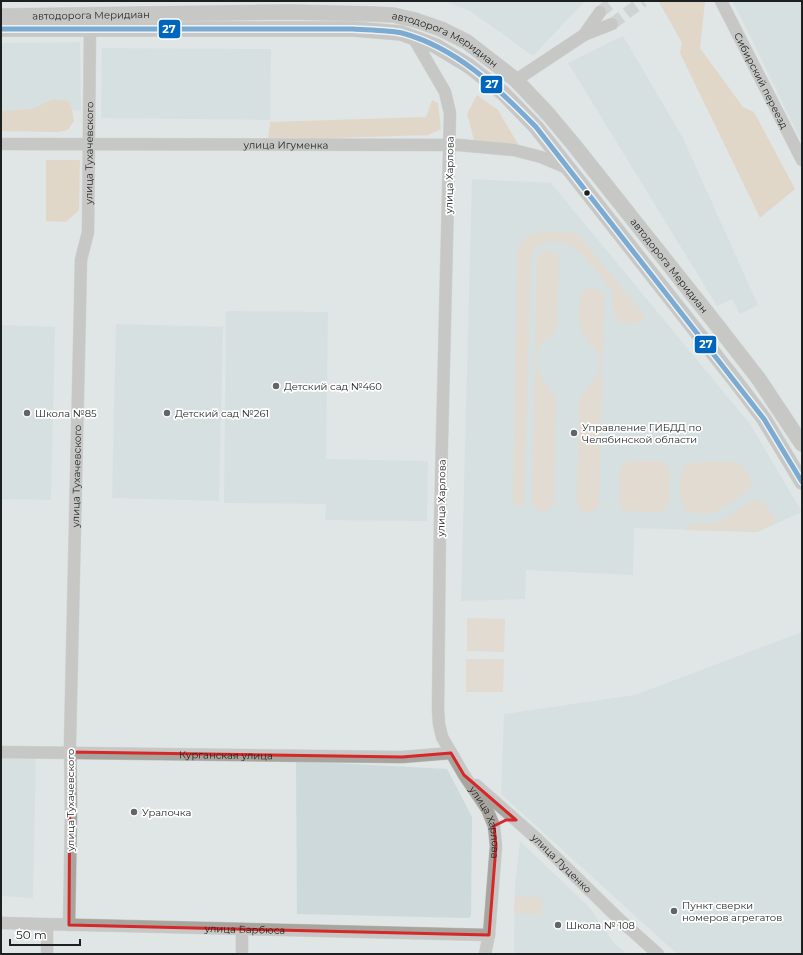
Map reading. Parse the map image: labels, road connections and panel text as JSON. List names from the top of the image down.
{
  "streets": {
    "main road": ["автодорога Меридиан"],
    "street": [
      "Сибирский переезд",
      "улица Игуменка",
      "улица Тухачевского",
      "улица Харлова",
      "Курганская улица",
      "улица Луценко",
      "улица Барбюса"
    ]
  },
  "crossings": [
    ["автодорога Меридиан", "улица Игуменка"],
    ["автодорога Меридиан", "улица Тухачевского"],
    ["автодорога Меридиан", "улица Харлова"],
    ["улица Игуменка", "улица Тухачевского"],
    ["улица Игуменка", "улица Харлова"],
    ["улица Тухачевского", "Курганская улица"],
    ["улица Тухачевского", "улица Барбюса"],
    ["улица Харлова", "Курганская улица"],
    ["улица Харлова", "улица Луценко"],
    ["улица Харлова", "улица Барбюса"]
  ],
  "places": [
    "Детский сад №460",
    "Школа №85",
    "Детский сад №261",
    "Управление ГИБДД по Челябинской области",
    "Уралочка",
    "Пункт сверки номеров агрегатов",
    "Школа № 108"
  ],
  "lines": ["transit line 27"],
  "scale_bar": "50 m"
}
